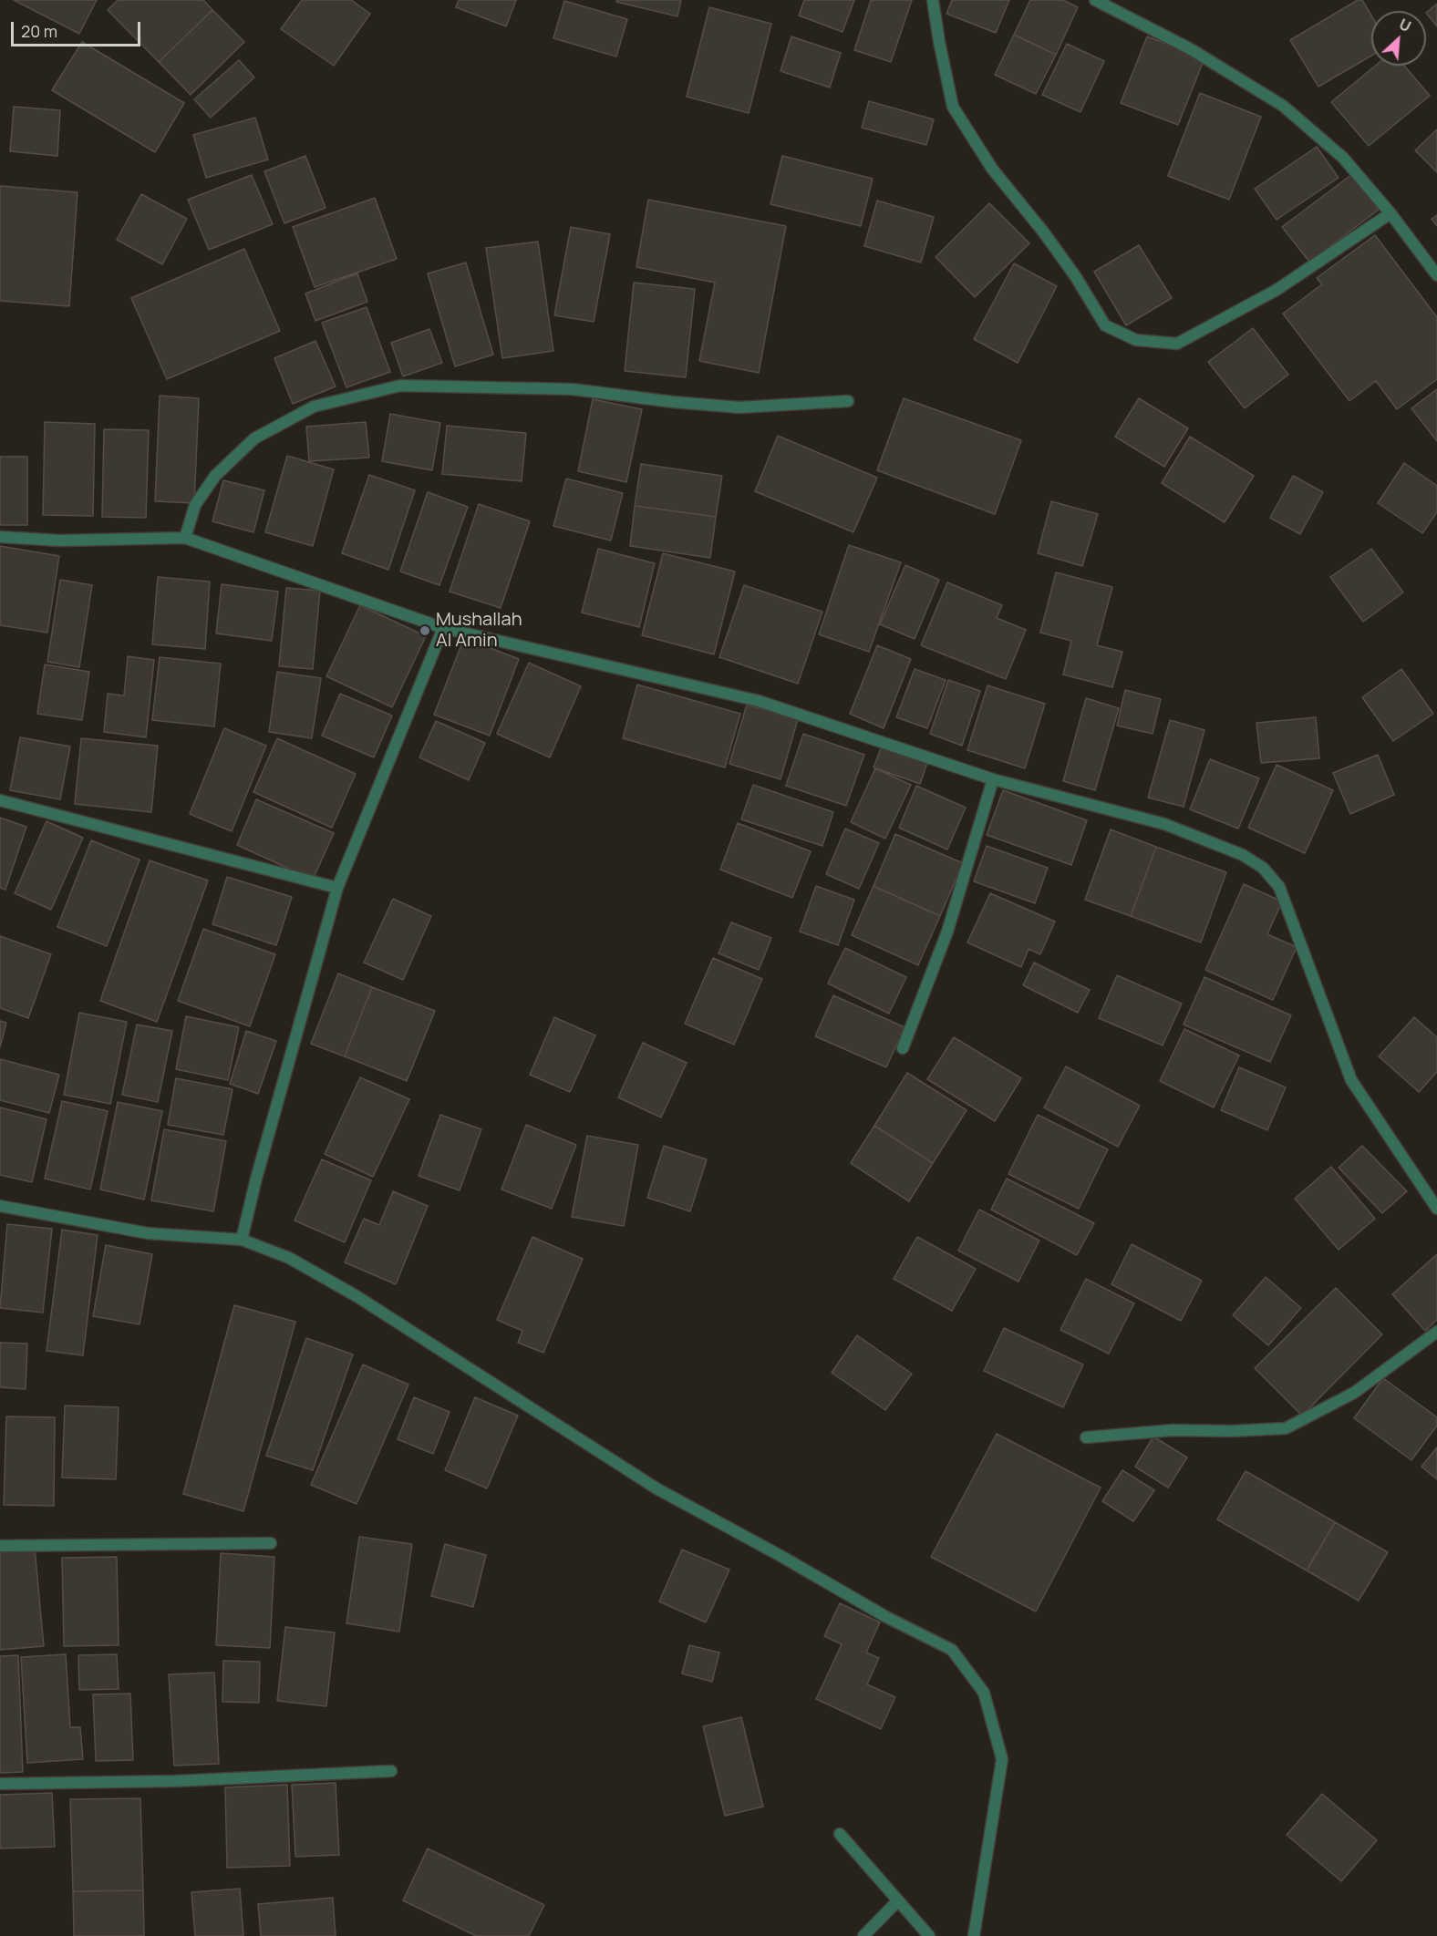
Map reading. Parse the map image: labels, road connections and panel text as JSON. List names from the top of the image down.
{
  "places": ["Mushallah Al Amin"],
  "scale_bar": "20 m",
  "north": "top right"
}
